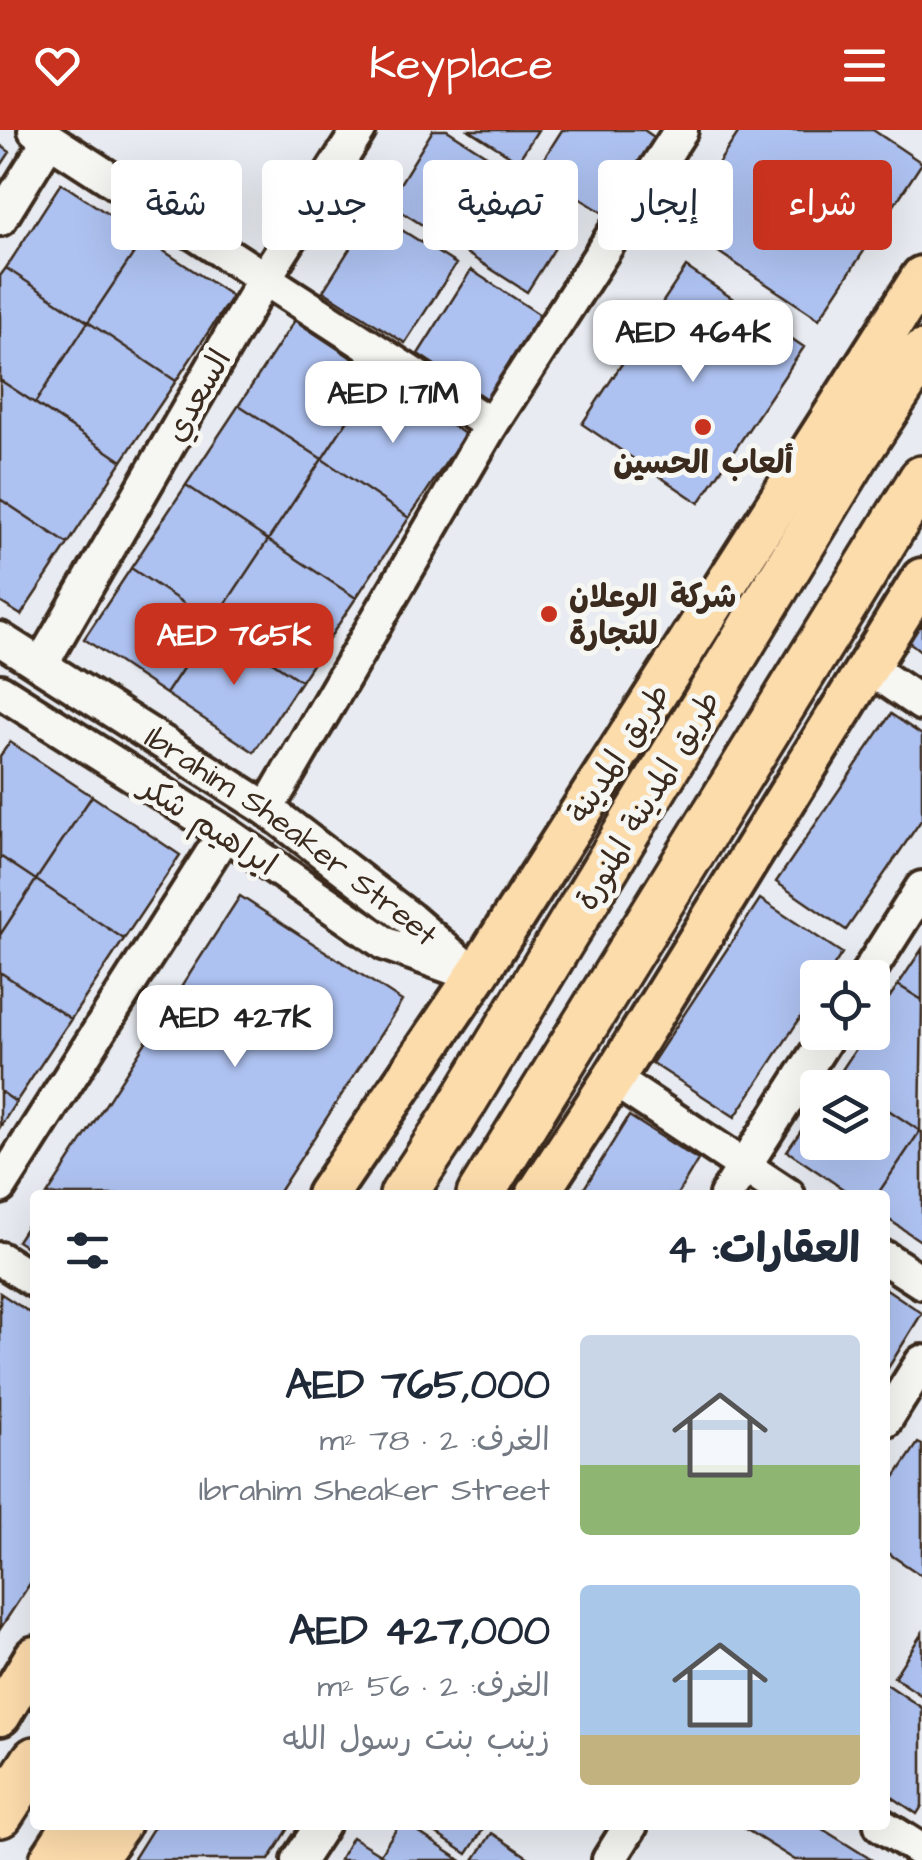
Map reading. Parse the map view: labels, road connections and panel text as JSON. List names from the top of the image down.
{
  "streets": {
    "highway": ["طريق المدينة المنورة"],
    "main road": ["طريق المدينة"],
    "street": ["السعدي", "ابراهيم شكر", "Ibrahim Sheaker Street"]
  },
  "crossings": [
    ["السعدي", "Ibrahim Sheaker Street"],
    ["طريق المدينة", "ابراهيم شكر"],
    ["طريق المدينة", "Ibrahim Sheaker Street"],
    ["ابراهيم شكر", "Ibrahim Sheaker Street"]
  ],
  "places": ["ألعاب الحسين", "شركة الوعلان للتجارة"],
  "page": {
    "header": "Keyplace",
    "chip": [
      "شراء",
      "إيجار",
      "تصفية",
      "جديد",
      "شقة"
    ],
    "price": [
      "AED 464K",
      "AED 1.71M",
      "AED 765K",
      "AED 427K"
    ],
    "heading": "العقارات: 4",
    "list": [
      {
        "name": "AED 765,000",
        "note": "الغرف: 2 · 78 m² · Ibrahim Sheaker Street"
      },
      {
        "name": "AED 427,000",
        "note": "الغرف: 2 · 56 m² · زينب بنت رسول الله"
      }
    ]
  }
}
